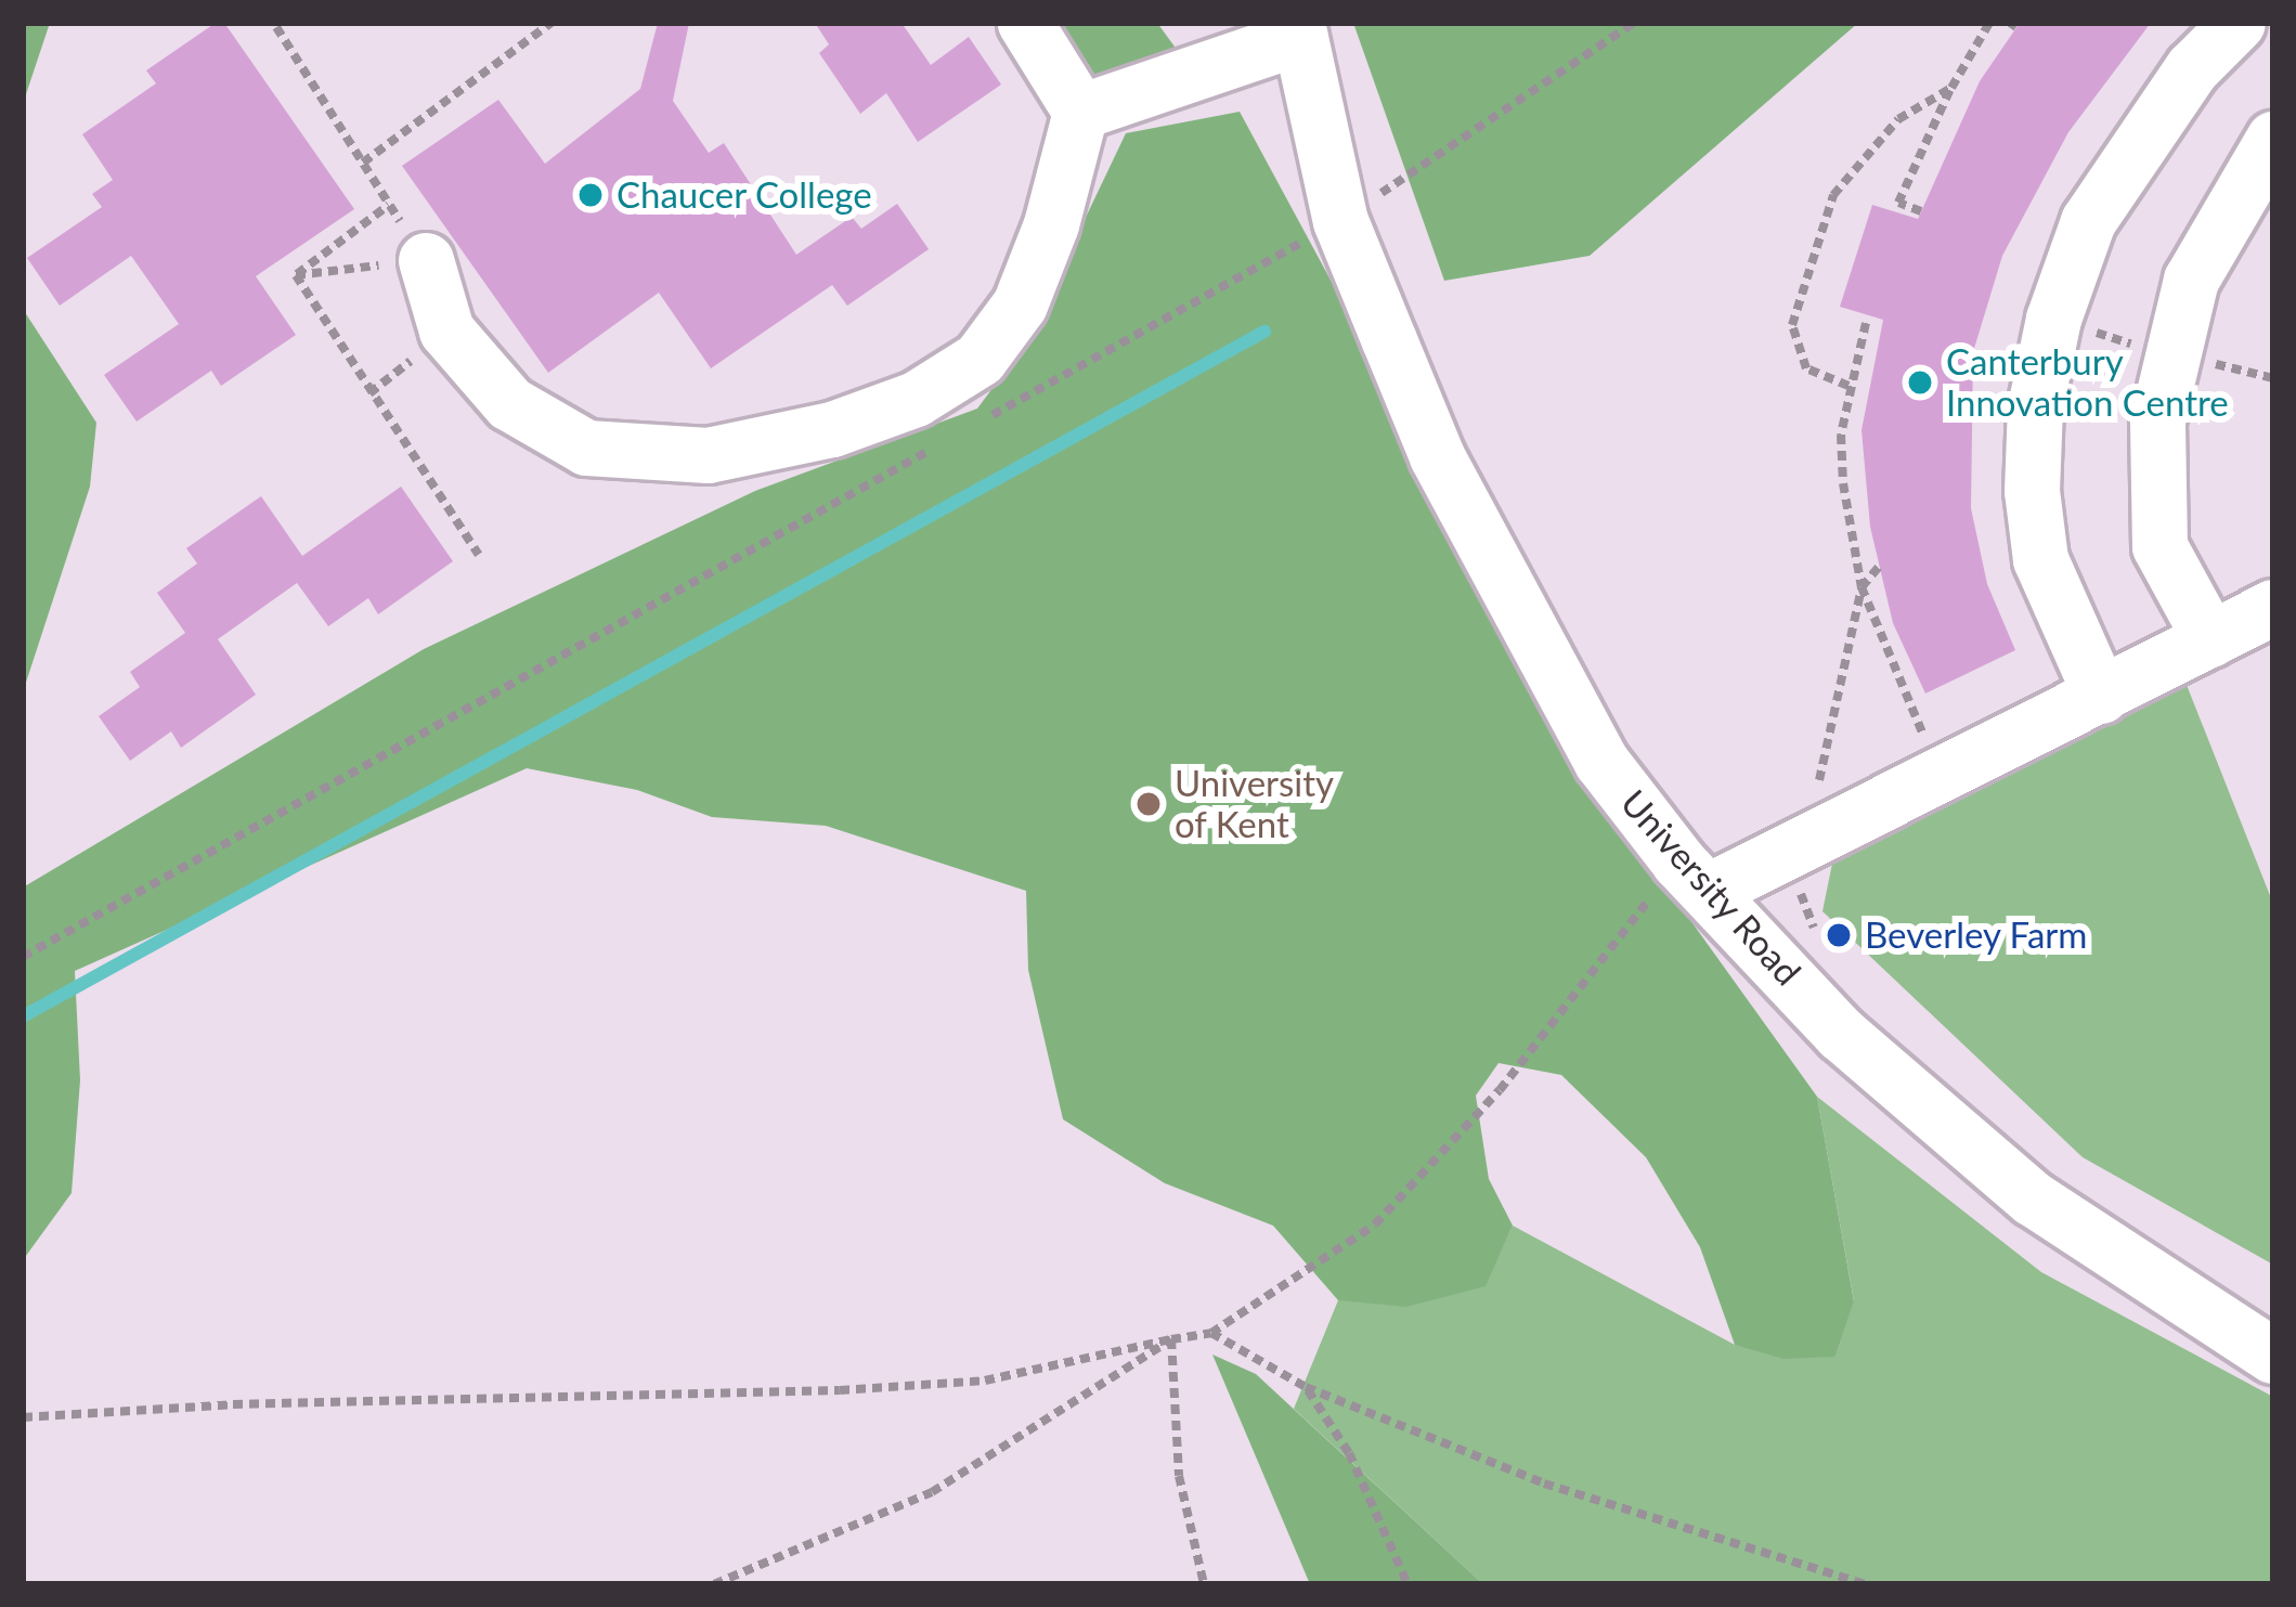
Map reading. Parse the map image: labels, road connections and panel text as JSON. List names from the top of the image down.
{
  "streets": {
    "street": ["University Road"]
  },
  "places": [
    "Chaucer College",
    "Canterbury Innovation Centre",
    "University of Kent",
    "Beverley Farm"
  ]
}
